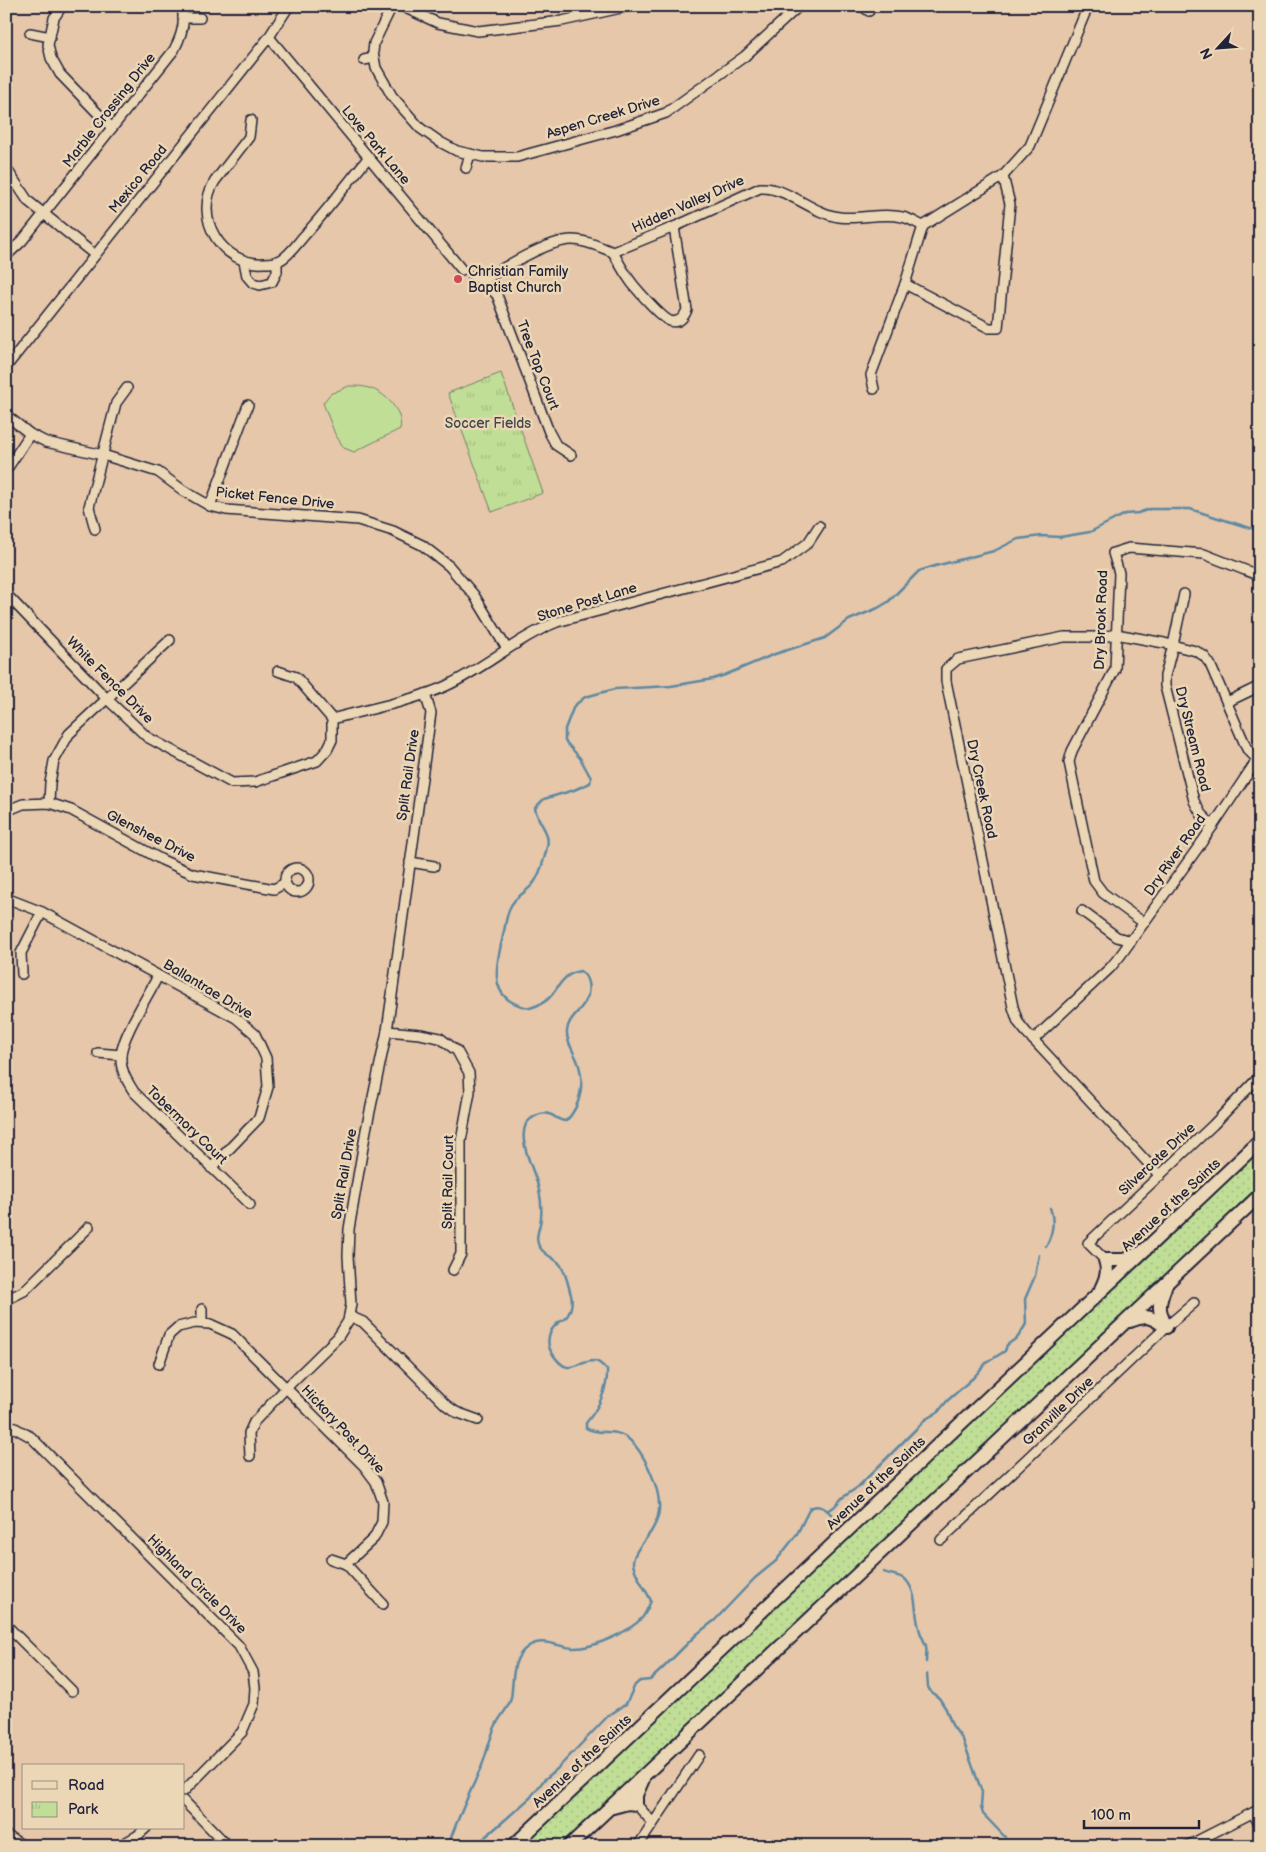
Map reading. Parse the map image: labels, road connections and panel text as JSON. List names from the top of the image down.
{
  "streets": {
    "highway": ["Avenue of the Saints"],
    "street": [
      "Marble Crossing Drive",
      "Aspen Creek Drive",
      "Love Park Lane",
      "Mexico Road",
      "Hidden Valley Drive",
      "Tree Top Court",
      "Picket Fence Drive",
      "Stone Post Lane",
      "Dry Brook Road",
      "White Fence Drive",
      "Dry Stream Road",
      "Split Rail Drive",
      "Dry Creek Road",
      "Glenshee Drive",
      "Dry River Road",
      "Ballantrae Drive",
      "Tobermory Court",
      "Silvercote Drive",
      "Split Rail Court",
      "Granville Drive",
      "Hickory Post Drive",
      "Highland Circle Drive"
    ]
  },
  "crossings": [
    ["Love Park Lane", "Mexico Road"],
    ["Picket Fence Drive", "Stone Post Lane"],
    ["Stone Post Lane", "White Fence Drive"],
    ["Stone Post Lane", "Split Rail Drive"],
    ["Dry Brook Road", "Dry Creek Road"],
    ["Dry Brook Road", "Dry River Road"],
    ["Dry Stream Road", "Dry Creek Road"],
    ["Dry Stream Road", "Dry River Road"],
    ["Split Rail Drive", "Split Rail Court"],
    ["Split Rail Drive", "Hickory Post Drive"],
    ["Dry Creek Road", "Dry River Road"],
    ["Dry Creek Road", "Silvercote Drive"],
    ["Ballantrae Drive", "Tobermory Court"]
  ],
  "parks": ["Soccer Fields"],
  "places": ["Christian Family Baptist Church"],
  "legend": ["Road", "Park"],
  "scale_bar": "100 m",
  "north": "bottom left"
}
